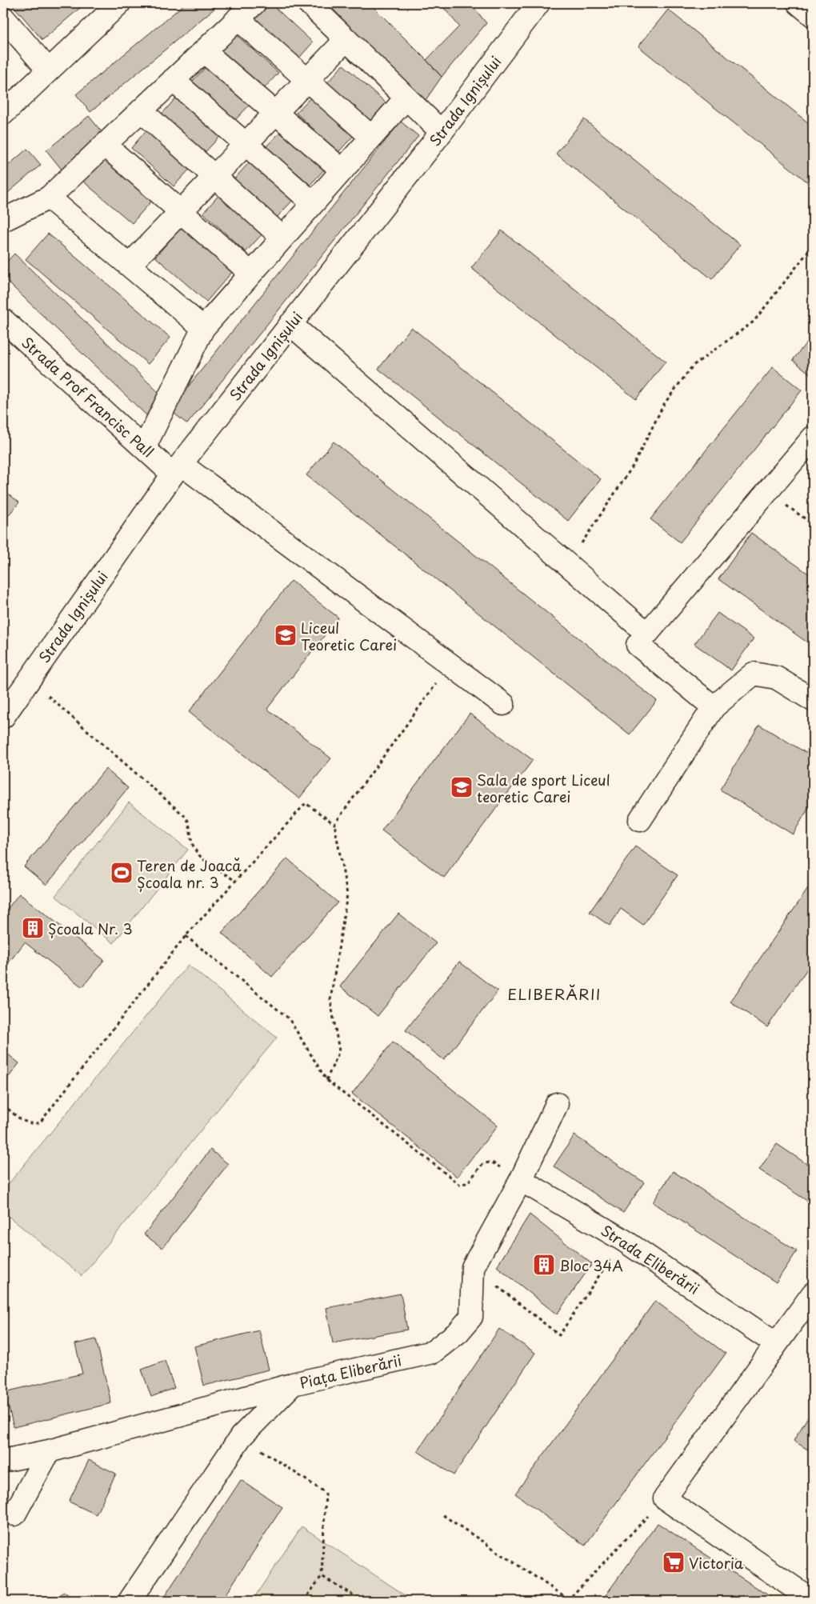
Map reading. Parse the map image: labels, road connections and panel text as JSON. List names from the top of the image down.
{
  "streets": {
    "street": [
      "Strada Ignișului",
      "Strada Prof Francisc Pall",
      "Strada Eliberării",
      "Piața Eliberării"
    ]
  },
  "crossings": [
    ["Strada Ignișului", "Strada Prof Francisc Pall"]
  ],
  "districts": ["ELIBERĂRII"],
  "places": {
    "school or university": ["Liceul Teoretic Carei", "Sala de sport Liceul teoretic Carei"],
    "sports": ["Teren de Joacă Școala nr. 3"],
    "building": ["Școala Nr. 3", "Bloc 34A"],
    "supermarket": ["Victoria"]
  }
}
